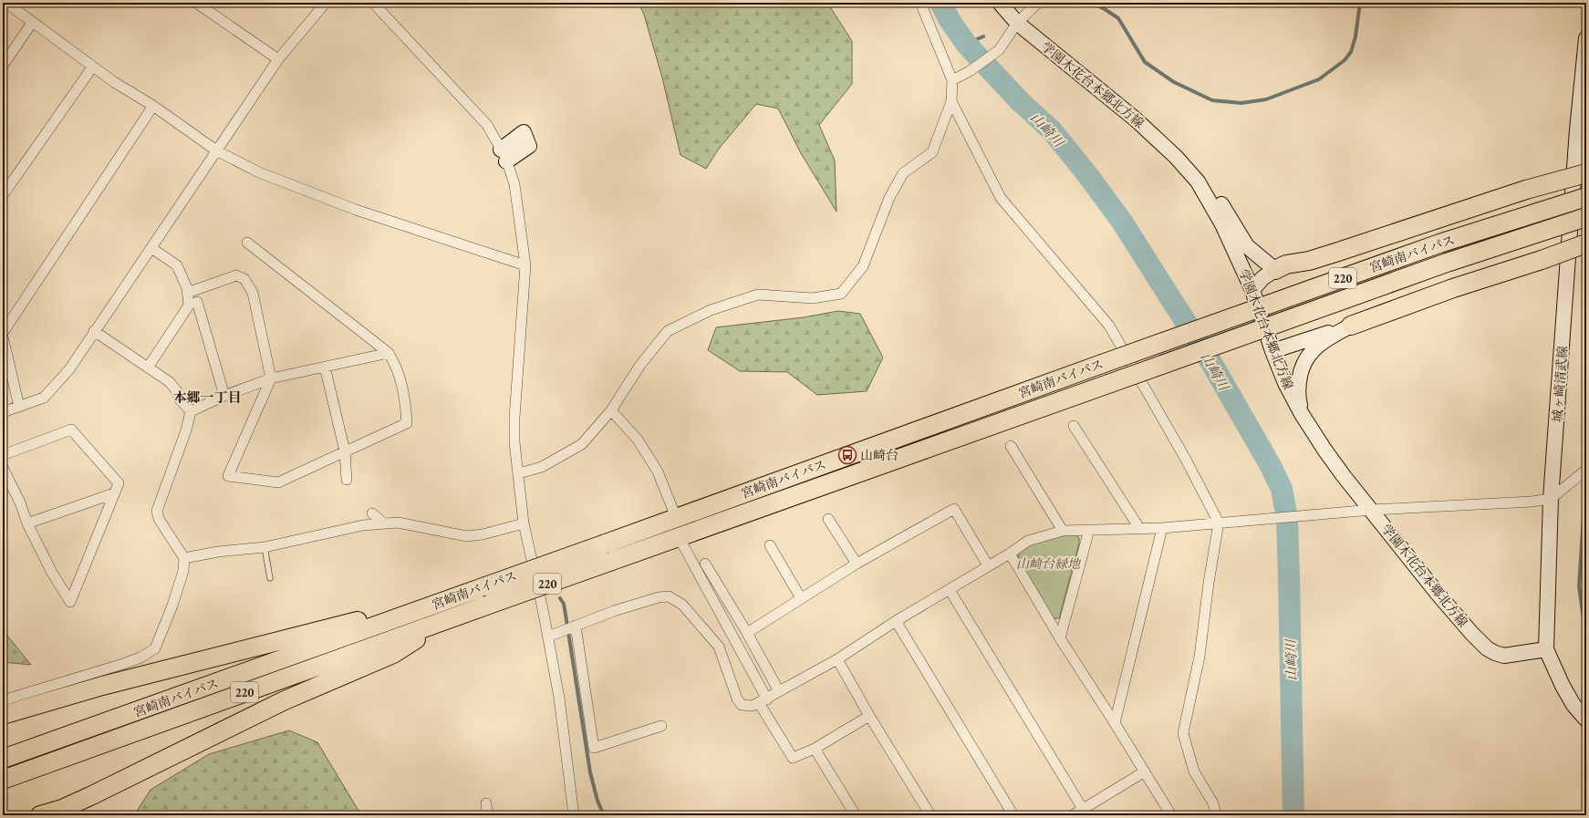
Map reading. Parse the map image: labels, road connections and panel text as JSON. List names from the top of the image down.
{
  "streets": {
    "highway": ["宮崎南バイパス", "220"],
    "main road": ["学園木花台本郷北方線", "城ヶ崎清武線"]
  },
  "crossings": [
    ["学園木花台本郷北方線", "城ヶ崎清武線"]
  ],
  "districts": ["本郷一丁目"],
  "water": ["山崎川"],
  "parks": ["山崎台緑地"],
  "places": {
    "bus stop": ["山崎台"]
  }
}
